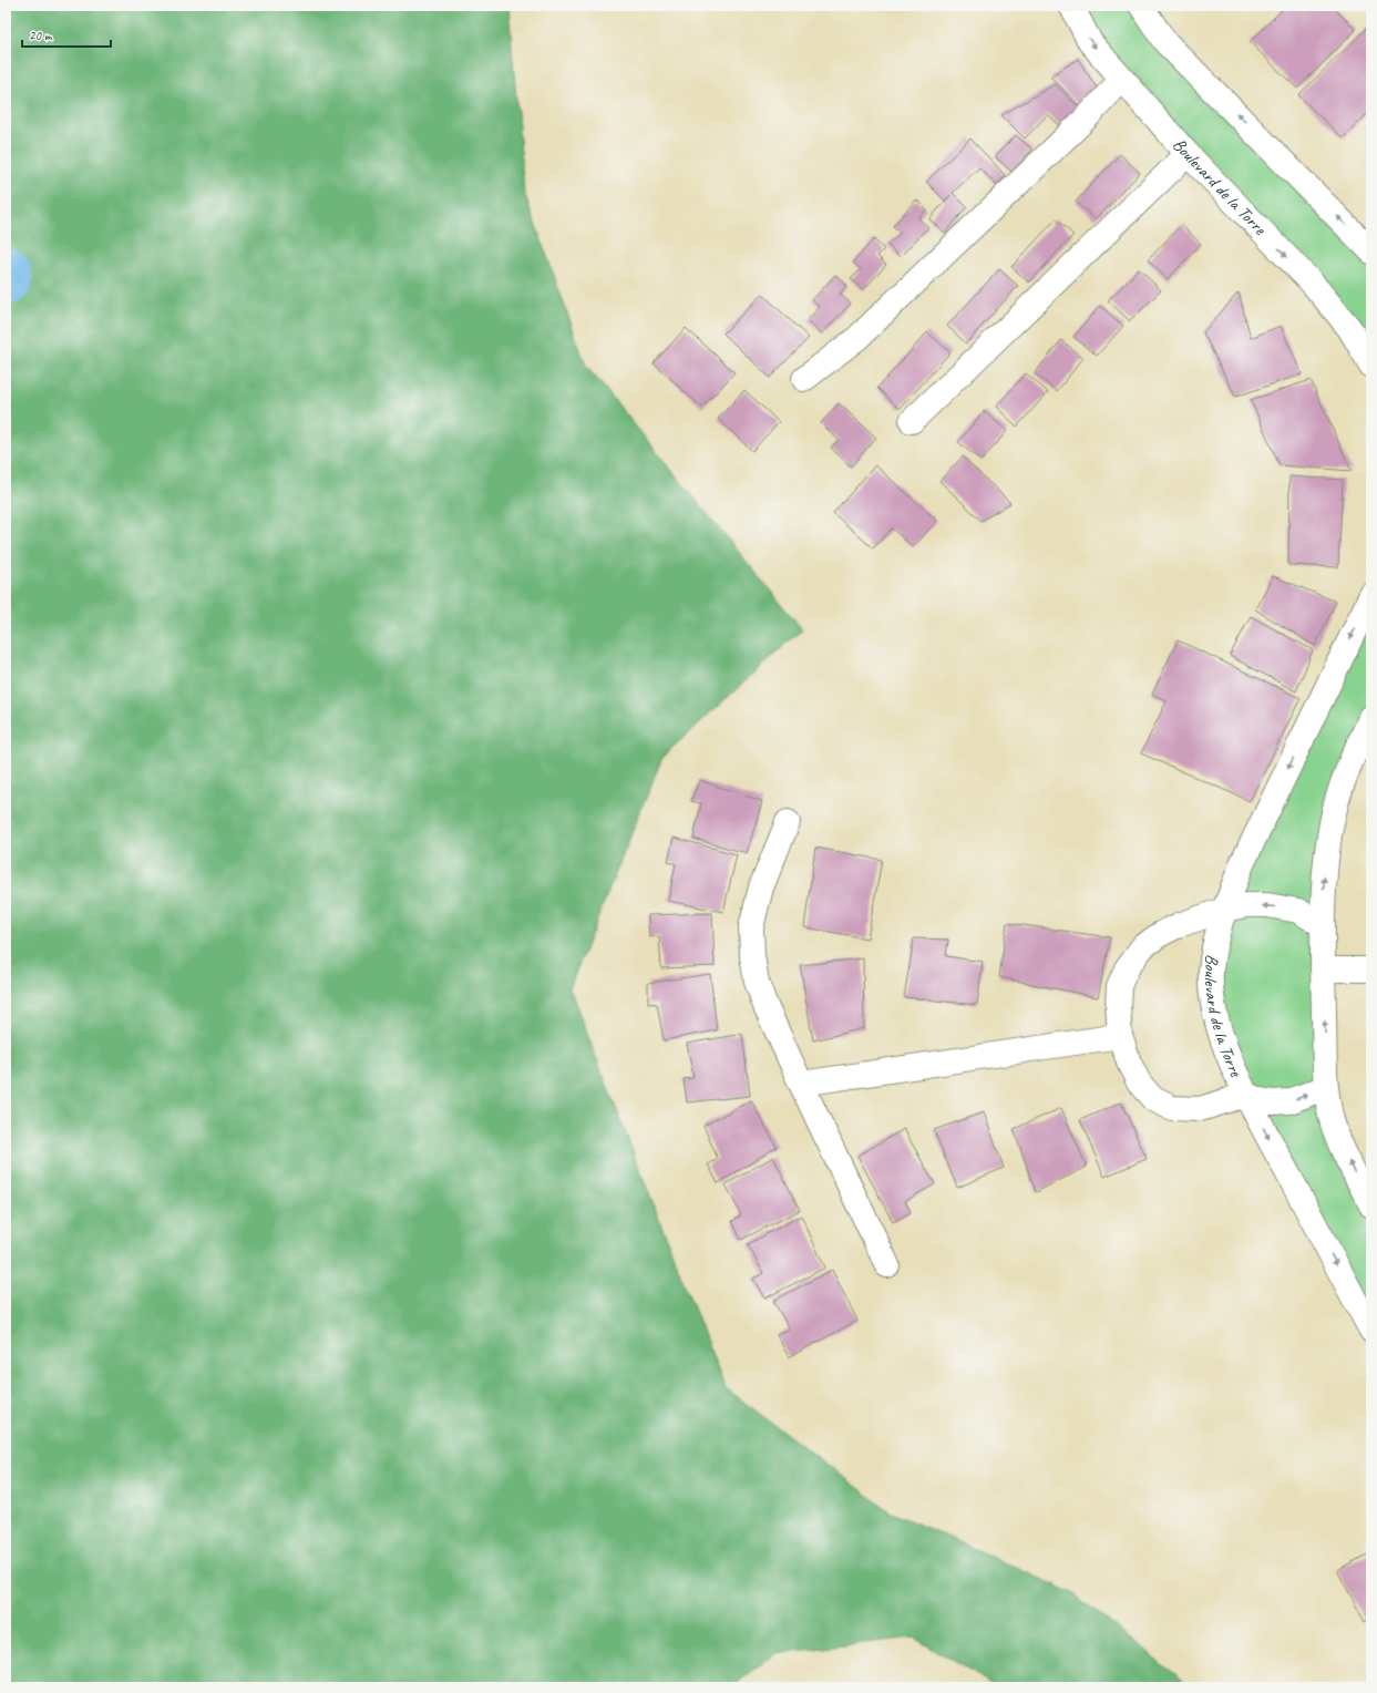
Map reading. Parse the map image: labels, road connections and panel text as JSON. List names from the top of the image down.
{
  "streets": {
    "street": ["Boulevard de la Torre"]
  },
  "one_way": ["Boulevard de la Torre"],
  "scale_bar": "20 m"
}
